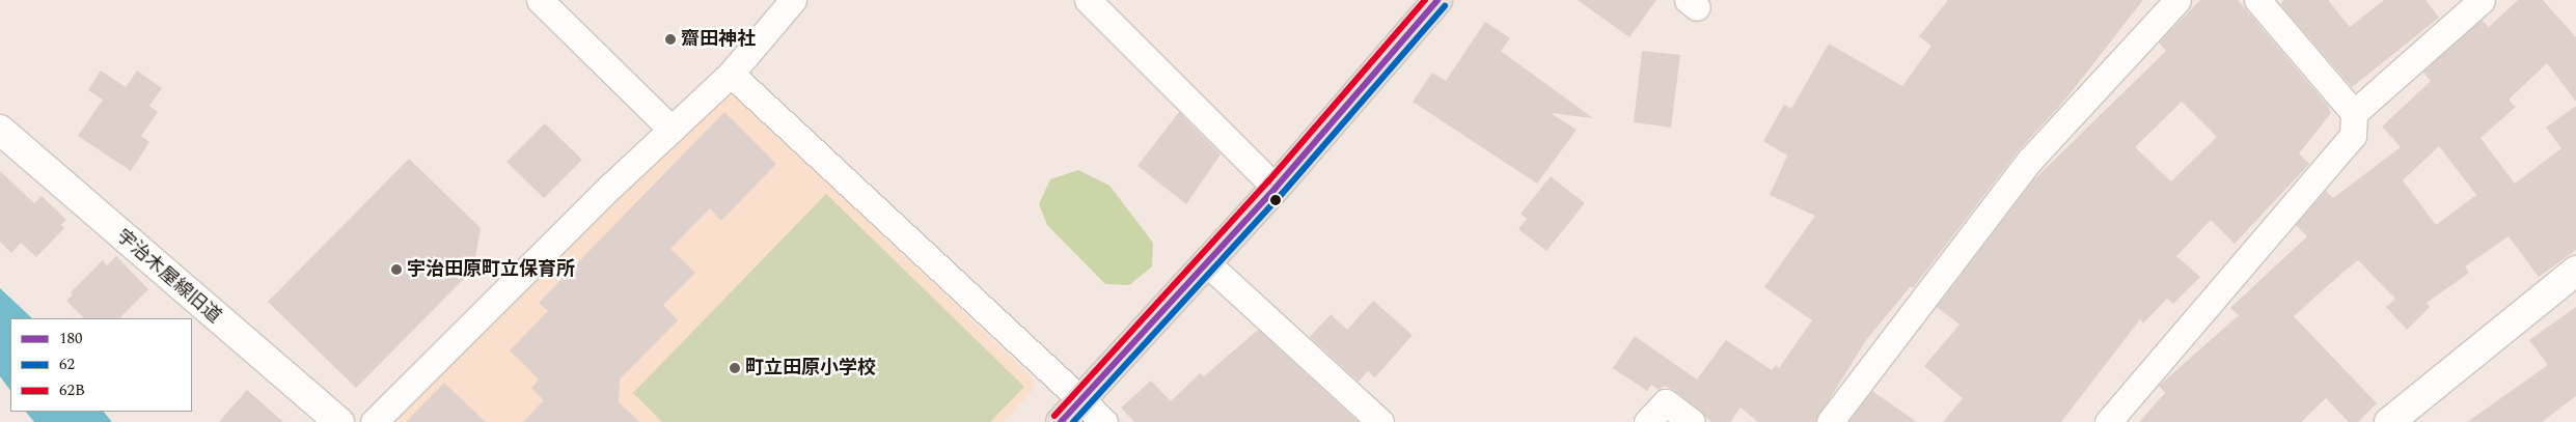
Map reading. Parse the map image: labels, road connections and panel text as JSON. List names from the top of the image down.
{
  "streets": {
    "street": ["宇治木屋線旧道"]
  },
  "places": ["齋田神社", "宇治田原町立保育所", "町立田原小学校"],
  "lines": ["transit line 180", "transit line 62B", "transit line 62"],
  "legend": ["180", "62", "62B"]
}
